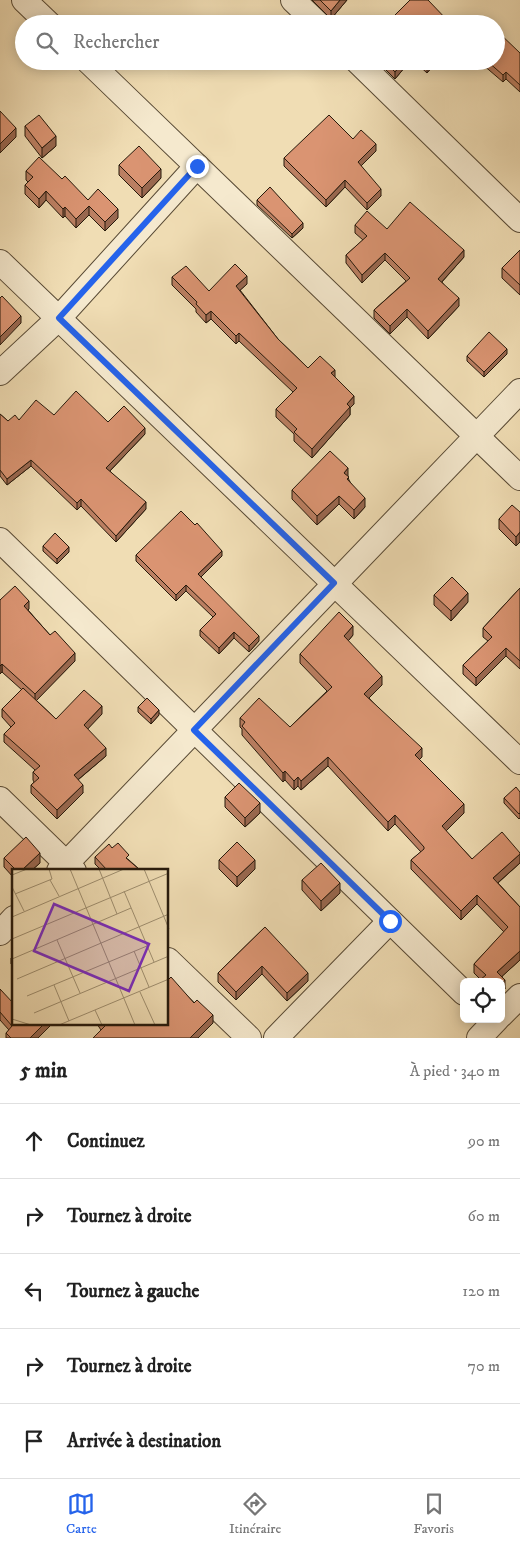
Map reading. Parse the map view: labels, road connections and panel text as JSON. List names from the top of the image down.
{
  "page": {
    "search": "Rechercher",
    "heading": ["5 min", "À pied · 340 m"],
    "list": [
      ["Continuez", "90 m"],
      ["Tournez à droite", "60 m"],
      ["Tournez à gauche", "120 m"],
      ["Tournez à droite", "70 m"],
      "Arrivée à destination"
    ],
    "nav": ["Carte", "Itinéraire", "Favoris"]
  }
}
